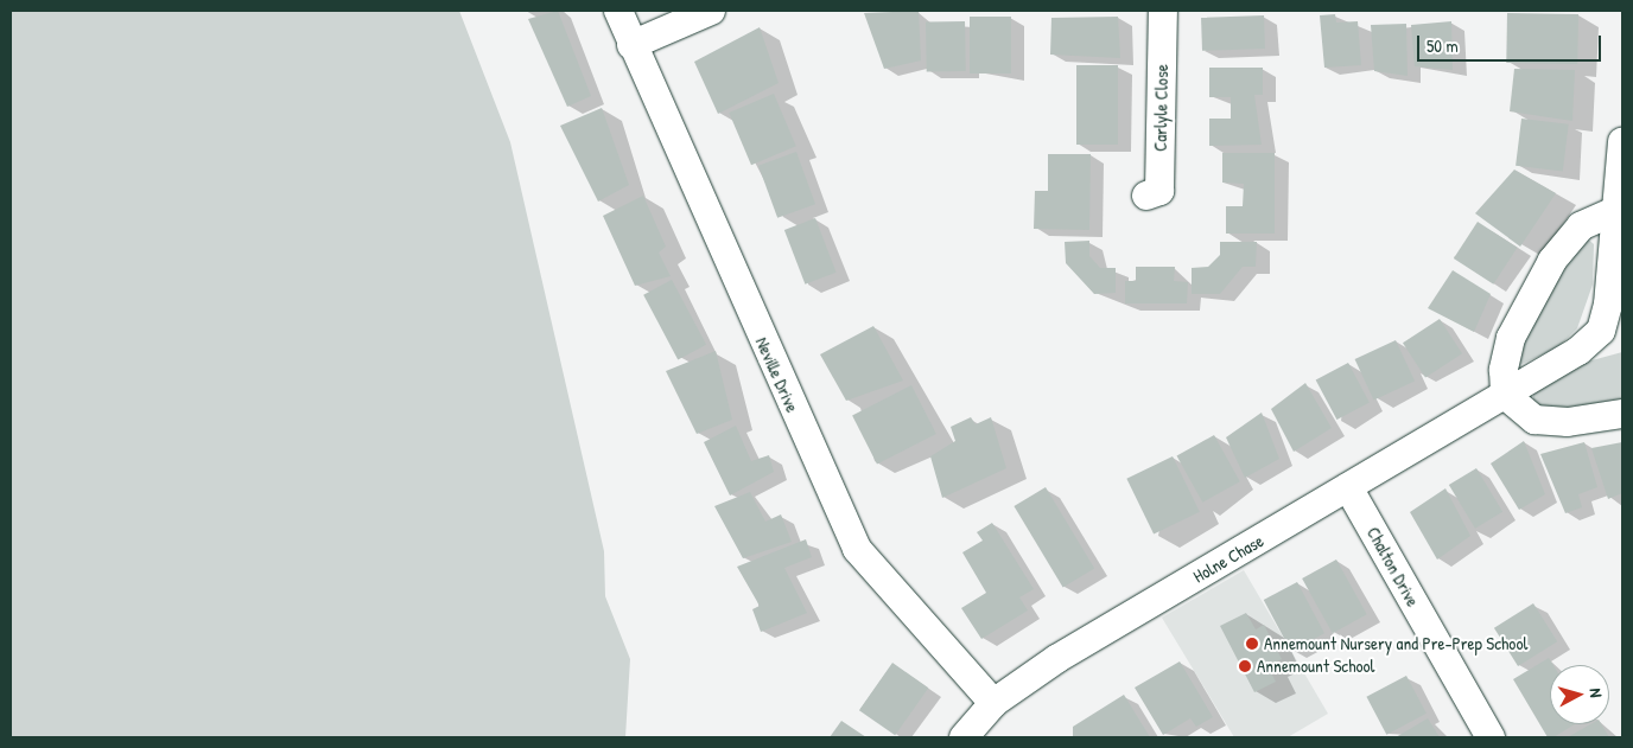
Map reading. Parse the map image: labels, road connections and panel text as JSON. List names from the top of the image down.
{
  "streets": {
    "street": [
      "Carlyle Close",
      "Neville Drive",
      "Holne Chase",
      "Chalton Drive"
    ]
  },
  "crossings": [
    ["Neville Drive", "Holne Chase"],
    ["Holne Chase", "Chalton Drive"]
  ],
  "places": ["Annemount Nursery and Pre-Prep School", "Annemount School"],
  "scale_bar": "50 m",
  "north": "right"
}
